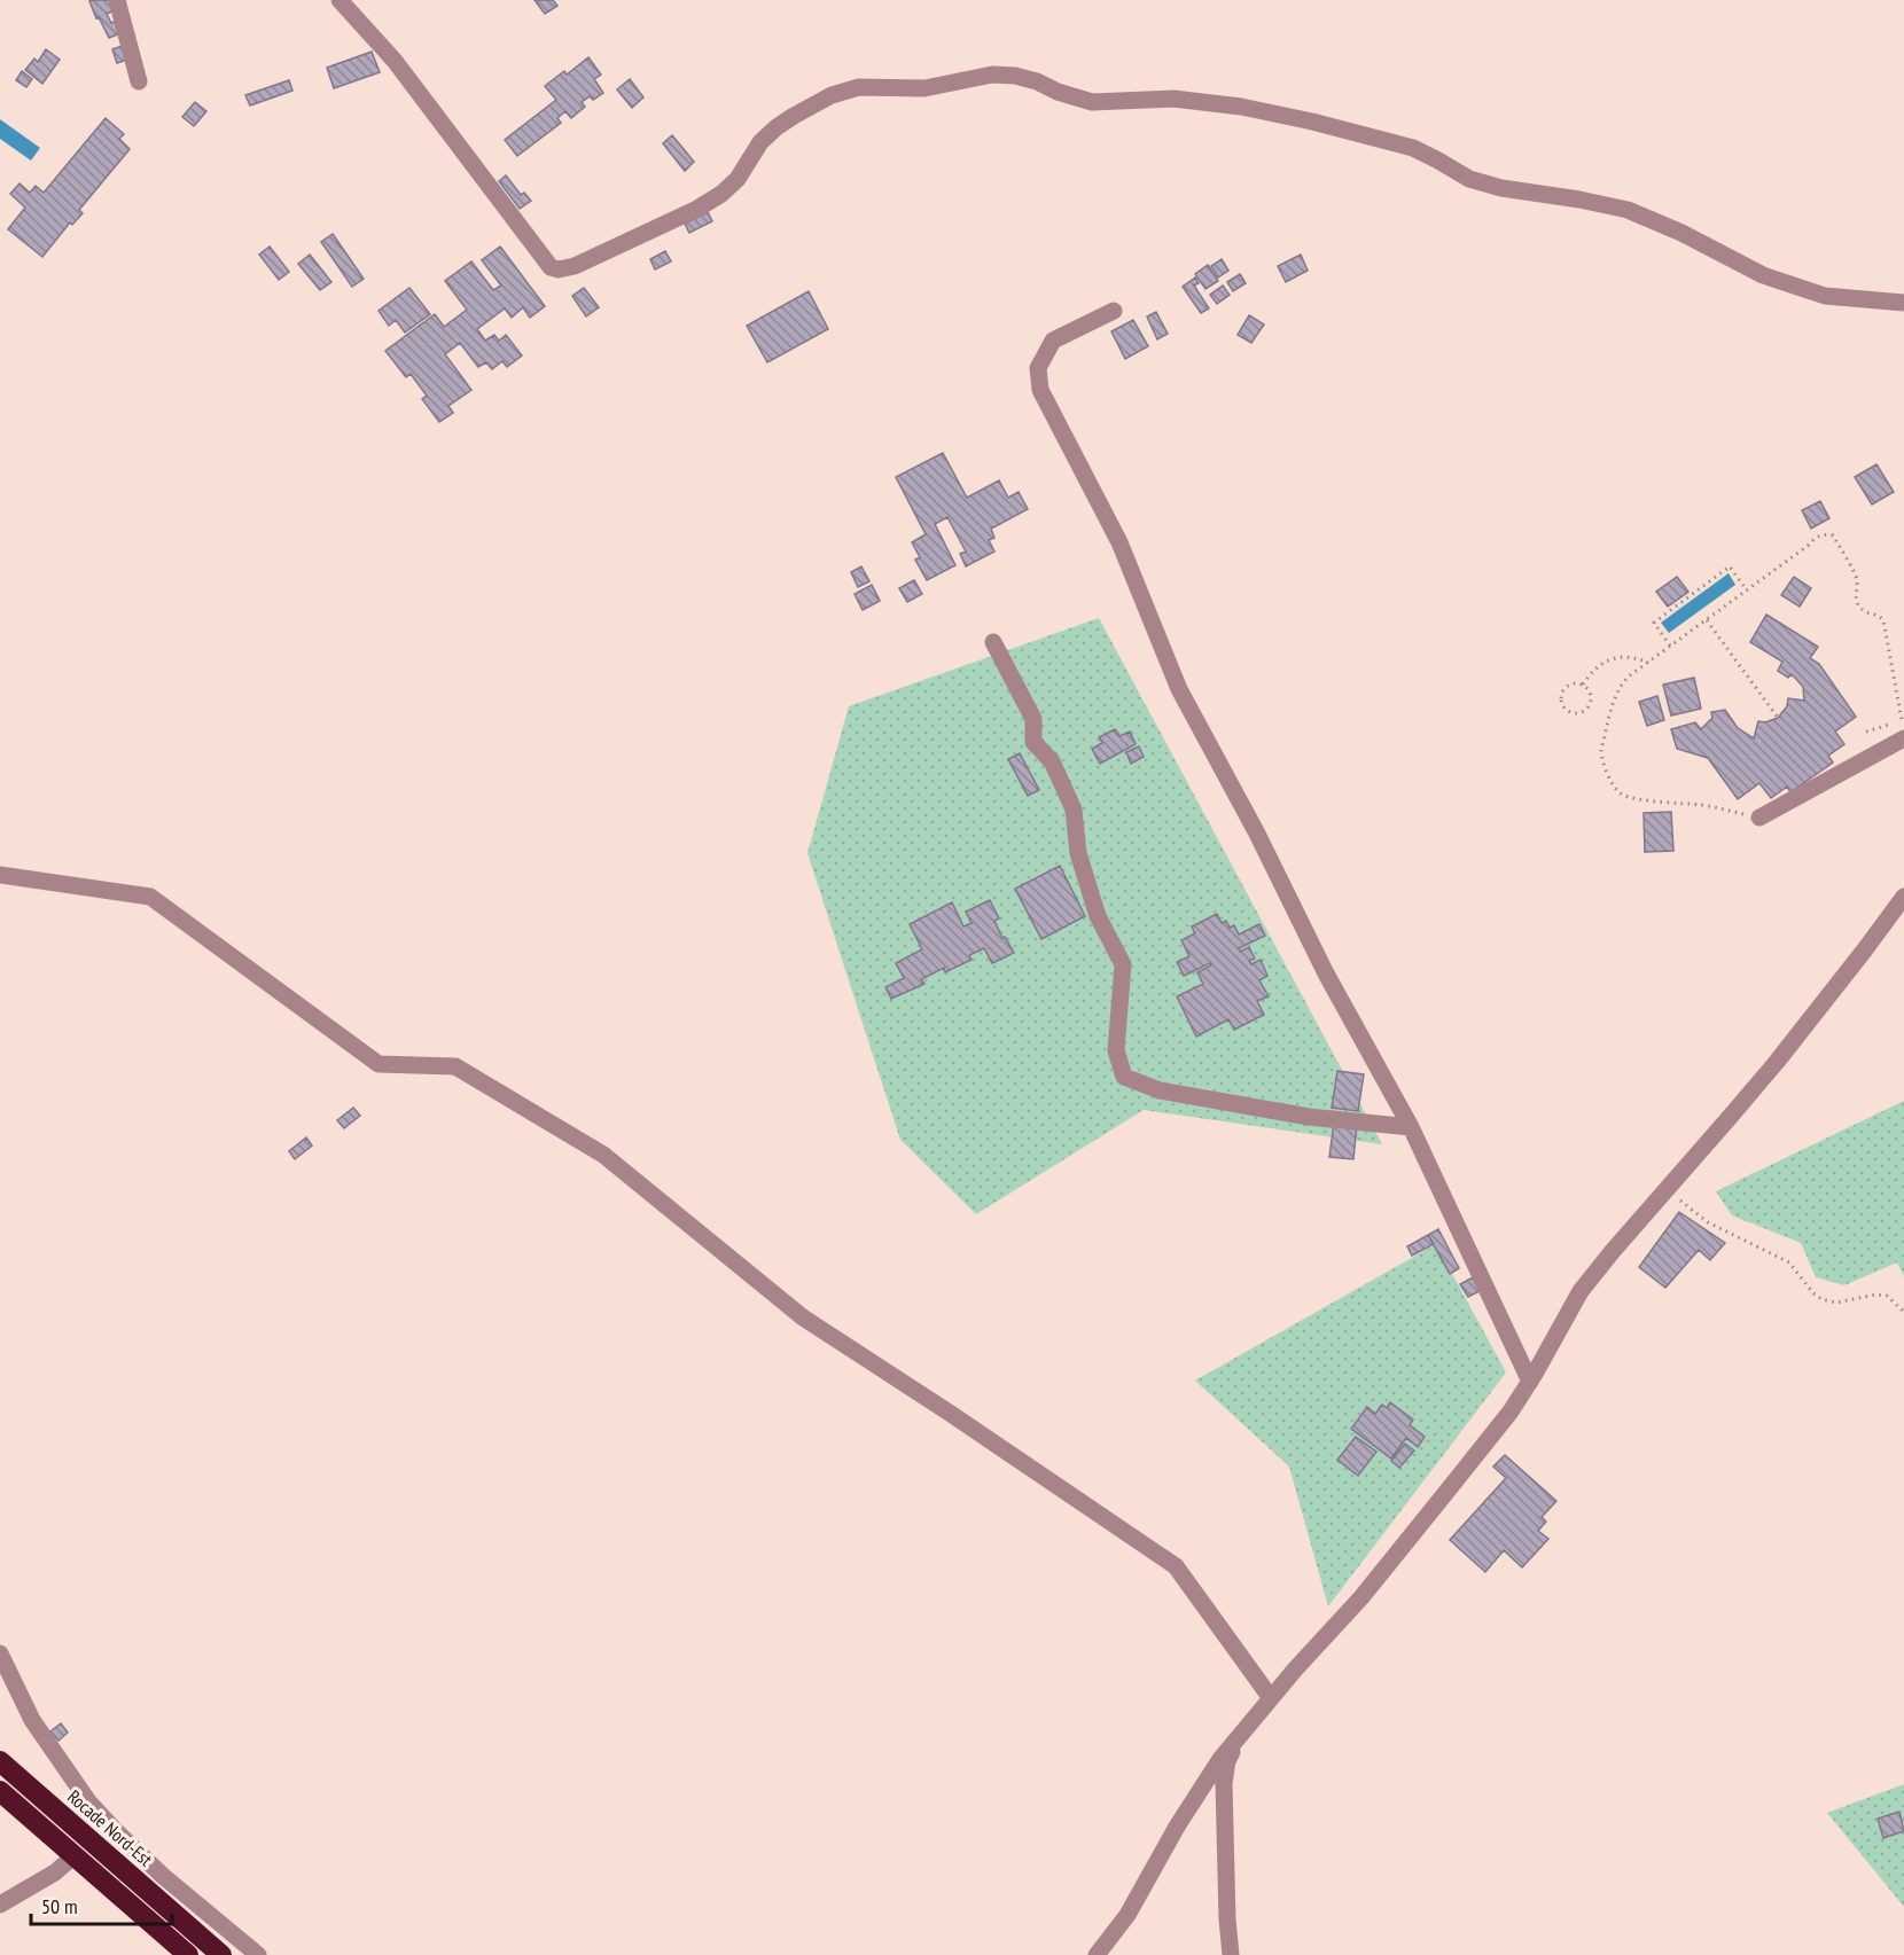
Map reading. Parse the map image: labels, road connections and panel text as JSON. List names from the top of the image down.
{
  "streets": {
    "highway": ["Rocade Nord-Est"]
  },
  "scale_bar": "50 m"
}
